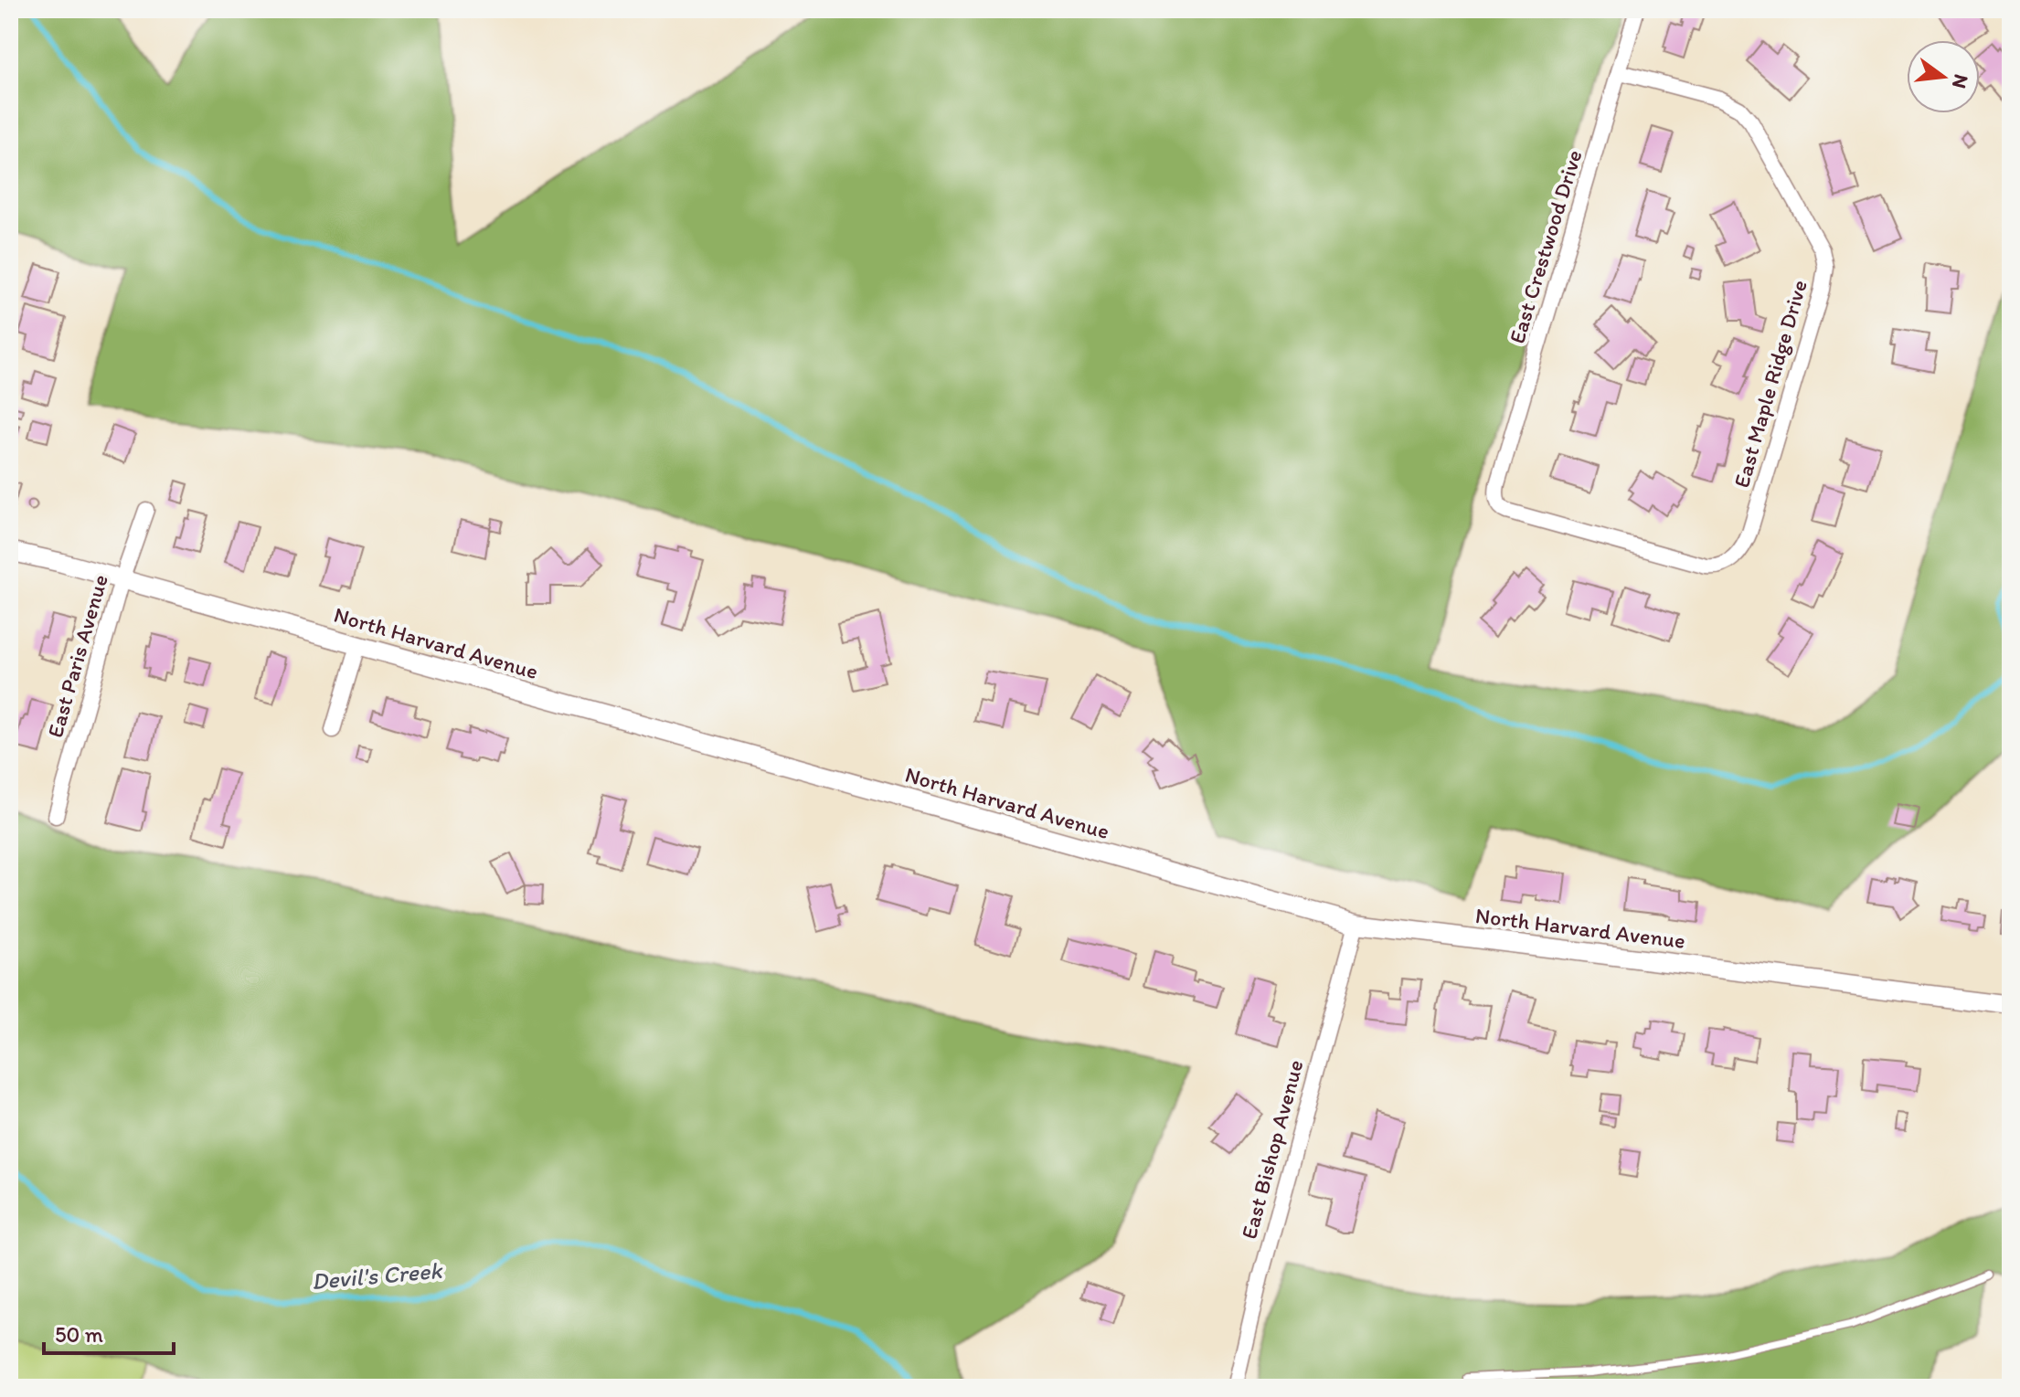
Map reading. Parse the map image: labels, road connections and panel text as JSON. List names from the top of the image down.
{
  "streets": {
    "street": [
      "East Crestwood Drive",
      "East Maple Ridge Drive",
      "North Harvard Avenue",
      "East Paris Avenue",
      "East Bishop Avenue"
    ]
  },
  "crossings": [
    ["East Crestwood Drive", "East Maple Ridge Drive"],
    ["North Harvard Avenue", "East Paris Avenue"],
    ["North Harvard Avenue", "East Bishop Avenue"]
  ],
  "water": ["Devil's Creek"],
  "scale_bar": "50 m",
  "north": "right"
}
